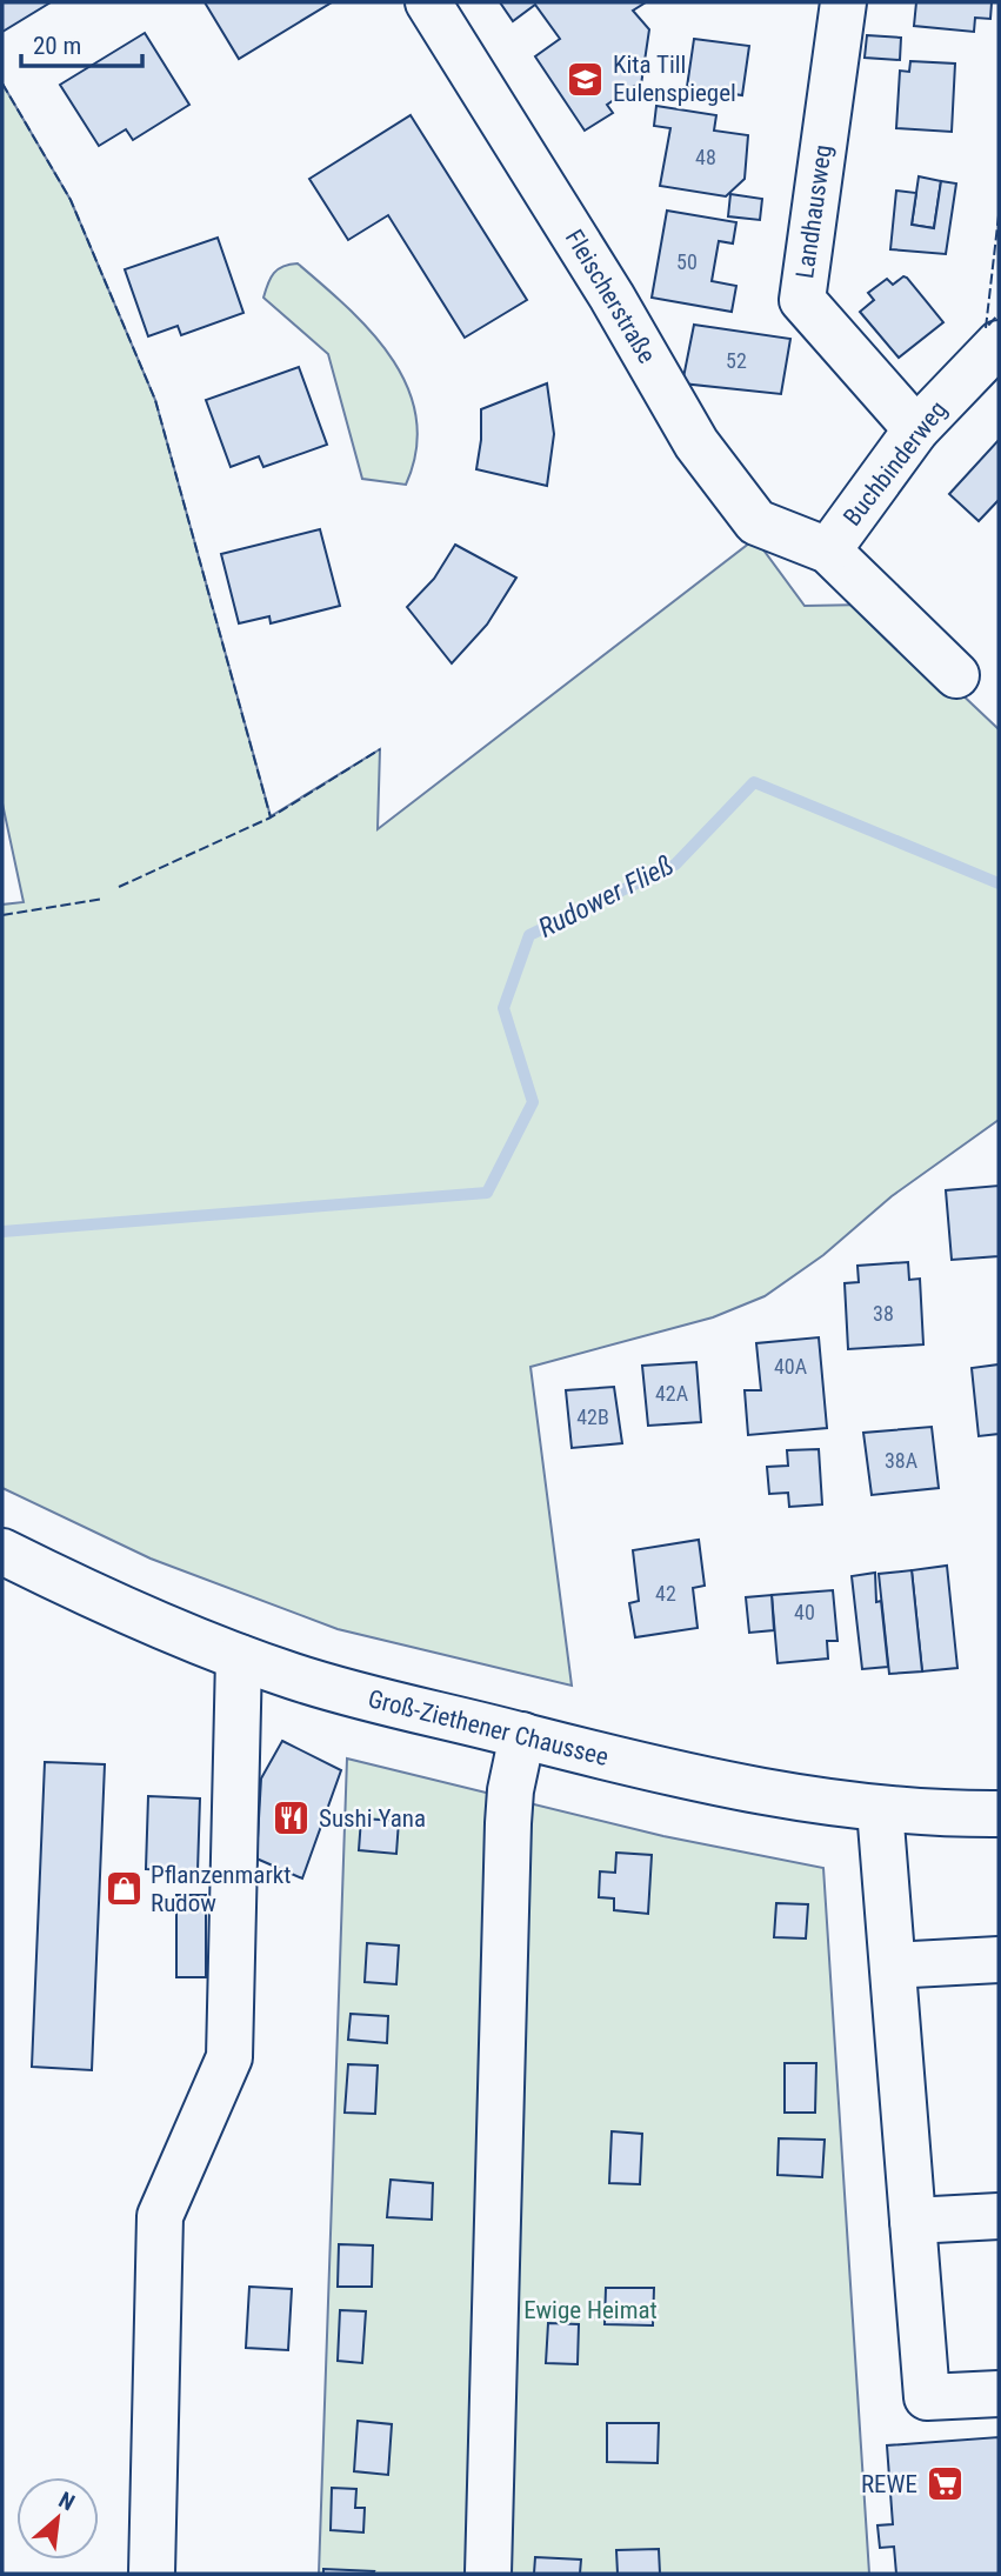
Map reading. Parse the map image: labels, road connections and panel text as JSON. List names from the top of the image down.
{
  "streets": {
    "street": [
      "Landhausweg",
      "Fleischerstraße",
      "Buchbinderweg",
      "Groß-Ziethener Chaussee"
    ]
  },
  "crossings": [
    ["Landhausweg", "Buchbinderweg"],
    ["Fleischerstraße", "Buchbinderweg"]
  ],
  "water": ["Rudower Fließ"],
  "parks": ["Ewige Heimat"],
  "places": {
    "school or university": ["Kita Till Eulenspiegel"],
    "restaurant": ["Sushi Yana"],
    "shop": ["Pflanzenmarkt Rudow"],
    "supermarket": ["REWE"]
  },
  "house_numbers": [
    "48",
    "50",
    "52",
    "38",
    "40A",
    "42A",
    "42B",
    "38A",
    "42",
    "40"
  ],
  "scale_bar": "20 m",
  "north": "top right"
}
